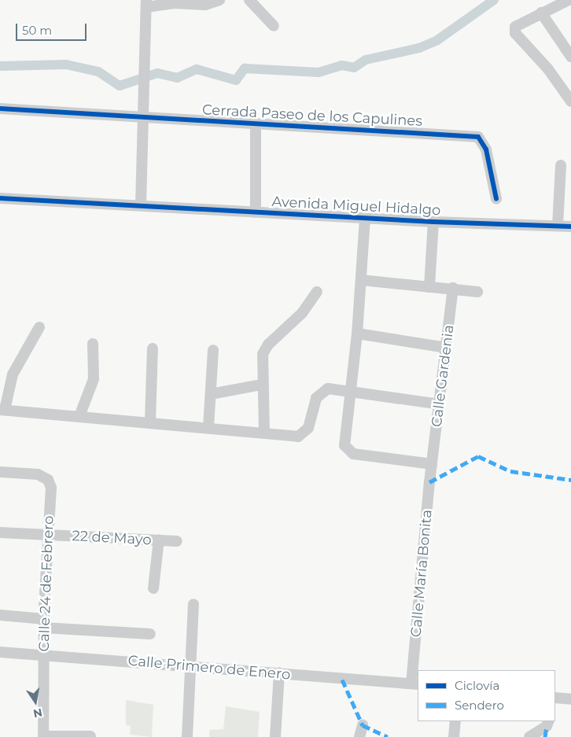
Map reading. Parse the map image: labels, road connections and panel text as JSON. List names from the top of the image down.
{
  "streets": {
    "street": [
      "Cerrada Paseo de los Capulines",
      "Avenida Miguel Hidalgo",
      "Calle Gardenia",
      "22 de Mayo",
      "Calle María Bonita",
      "Calle 24 de Febrero",
      "Calle Primero de Enero"
    ]
  },
  "crossings": [
    ["Calle Gardenia", "Calle María Bonita"],
    ["22 de Mayo", "Calle 24 de Febrero"],
    ["Calle María Bonita", "Calle Primero de Enero"],
    ["Calle 24 de Febrero", "Calle Primero de Enero"]
  ],
  "legend": ["Ciclovía", "Sendero"],
  "scale_bar": "50 m",
  "north": "bottom"
}
